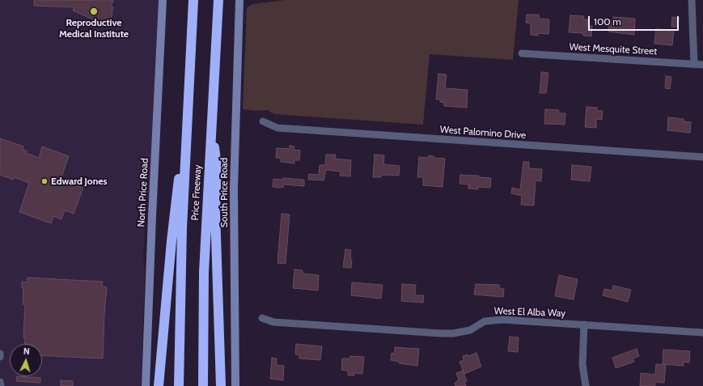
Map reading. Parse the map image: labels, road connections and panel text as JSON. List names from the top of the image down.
{
  "streets": {
    "highway": ["Price Freeway"],
    "main road": ["North Price Road", "South Price Road"],
    "street": ["West Mesquite Street", "West Palomino Drive", "West El Alba Way"]
  },
  "places": ["Reproductive Medical Institute", "Edward Jones"],
  "scale_bar": "100 m",
  "north": "top"
}
